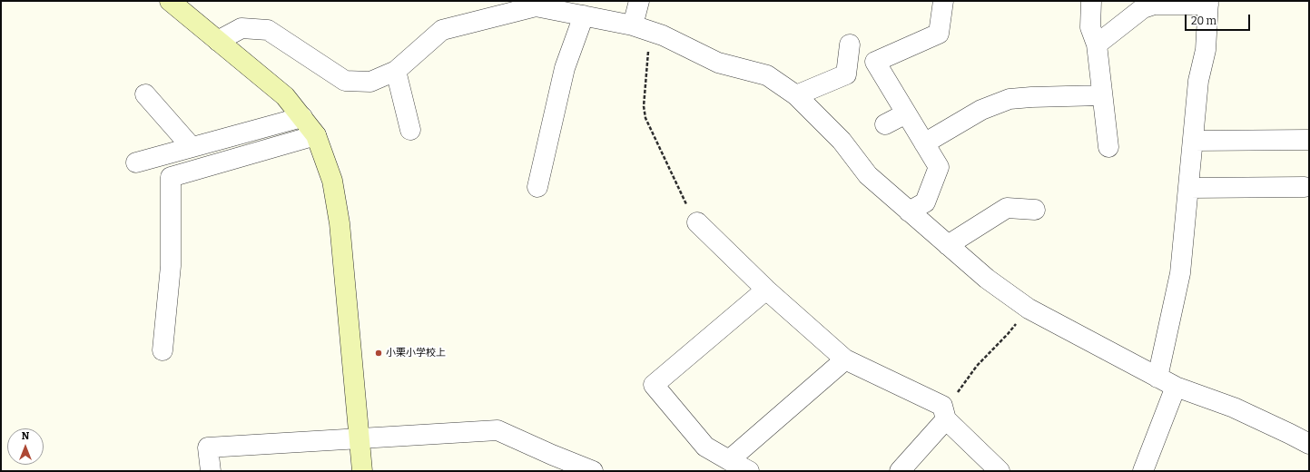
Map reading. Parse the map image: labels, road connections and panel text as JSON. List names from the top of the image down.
{
  "places": ["小栗小学校上"],
  "scale_bar": "20 m",
  "north": "top"
}
